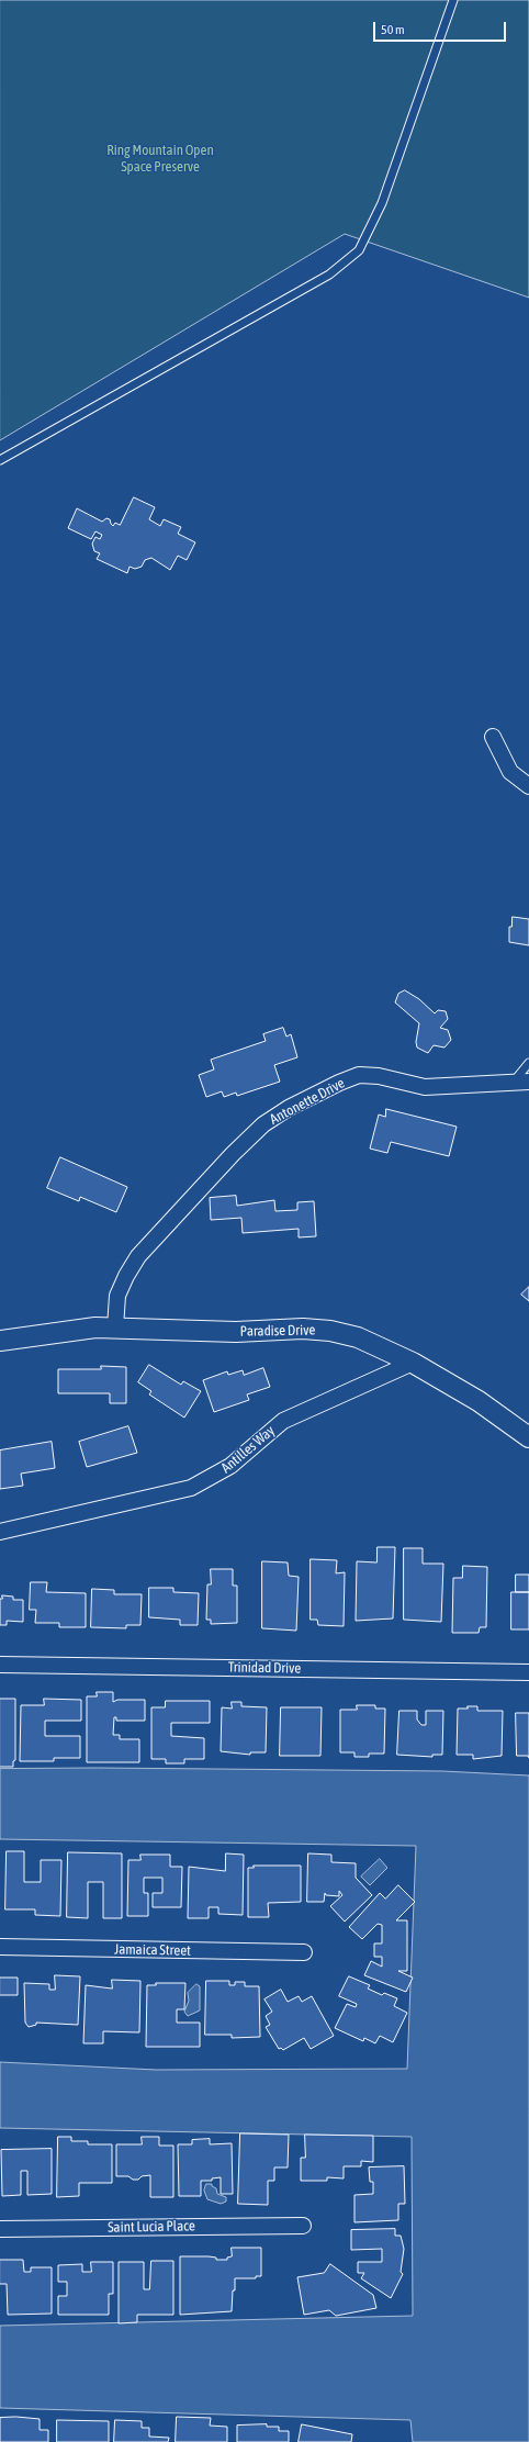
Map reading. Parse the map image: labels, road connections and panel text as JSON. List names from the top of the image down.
{
  "streets": {
    "street": [
      "Antonette Drive",
      "Paradise Drive",
      "Antilles Way",
      "Trinidad Drive",
      "Jamaica Street",
      "Saint Lucia Place"
    ]
  },
  "crossings": [
    ["Antonette Drive", "Paradise Drive"],
    ["Paradise Drive", "Antilles Way"]
  ],
  "parks": ["Ring Mountain Open Space Preserve"],
  "scale_bar": "50 m"
}
